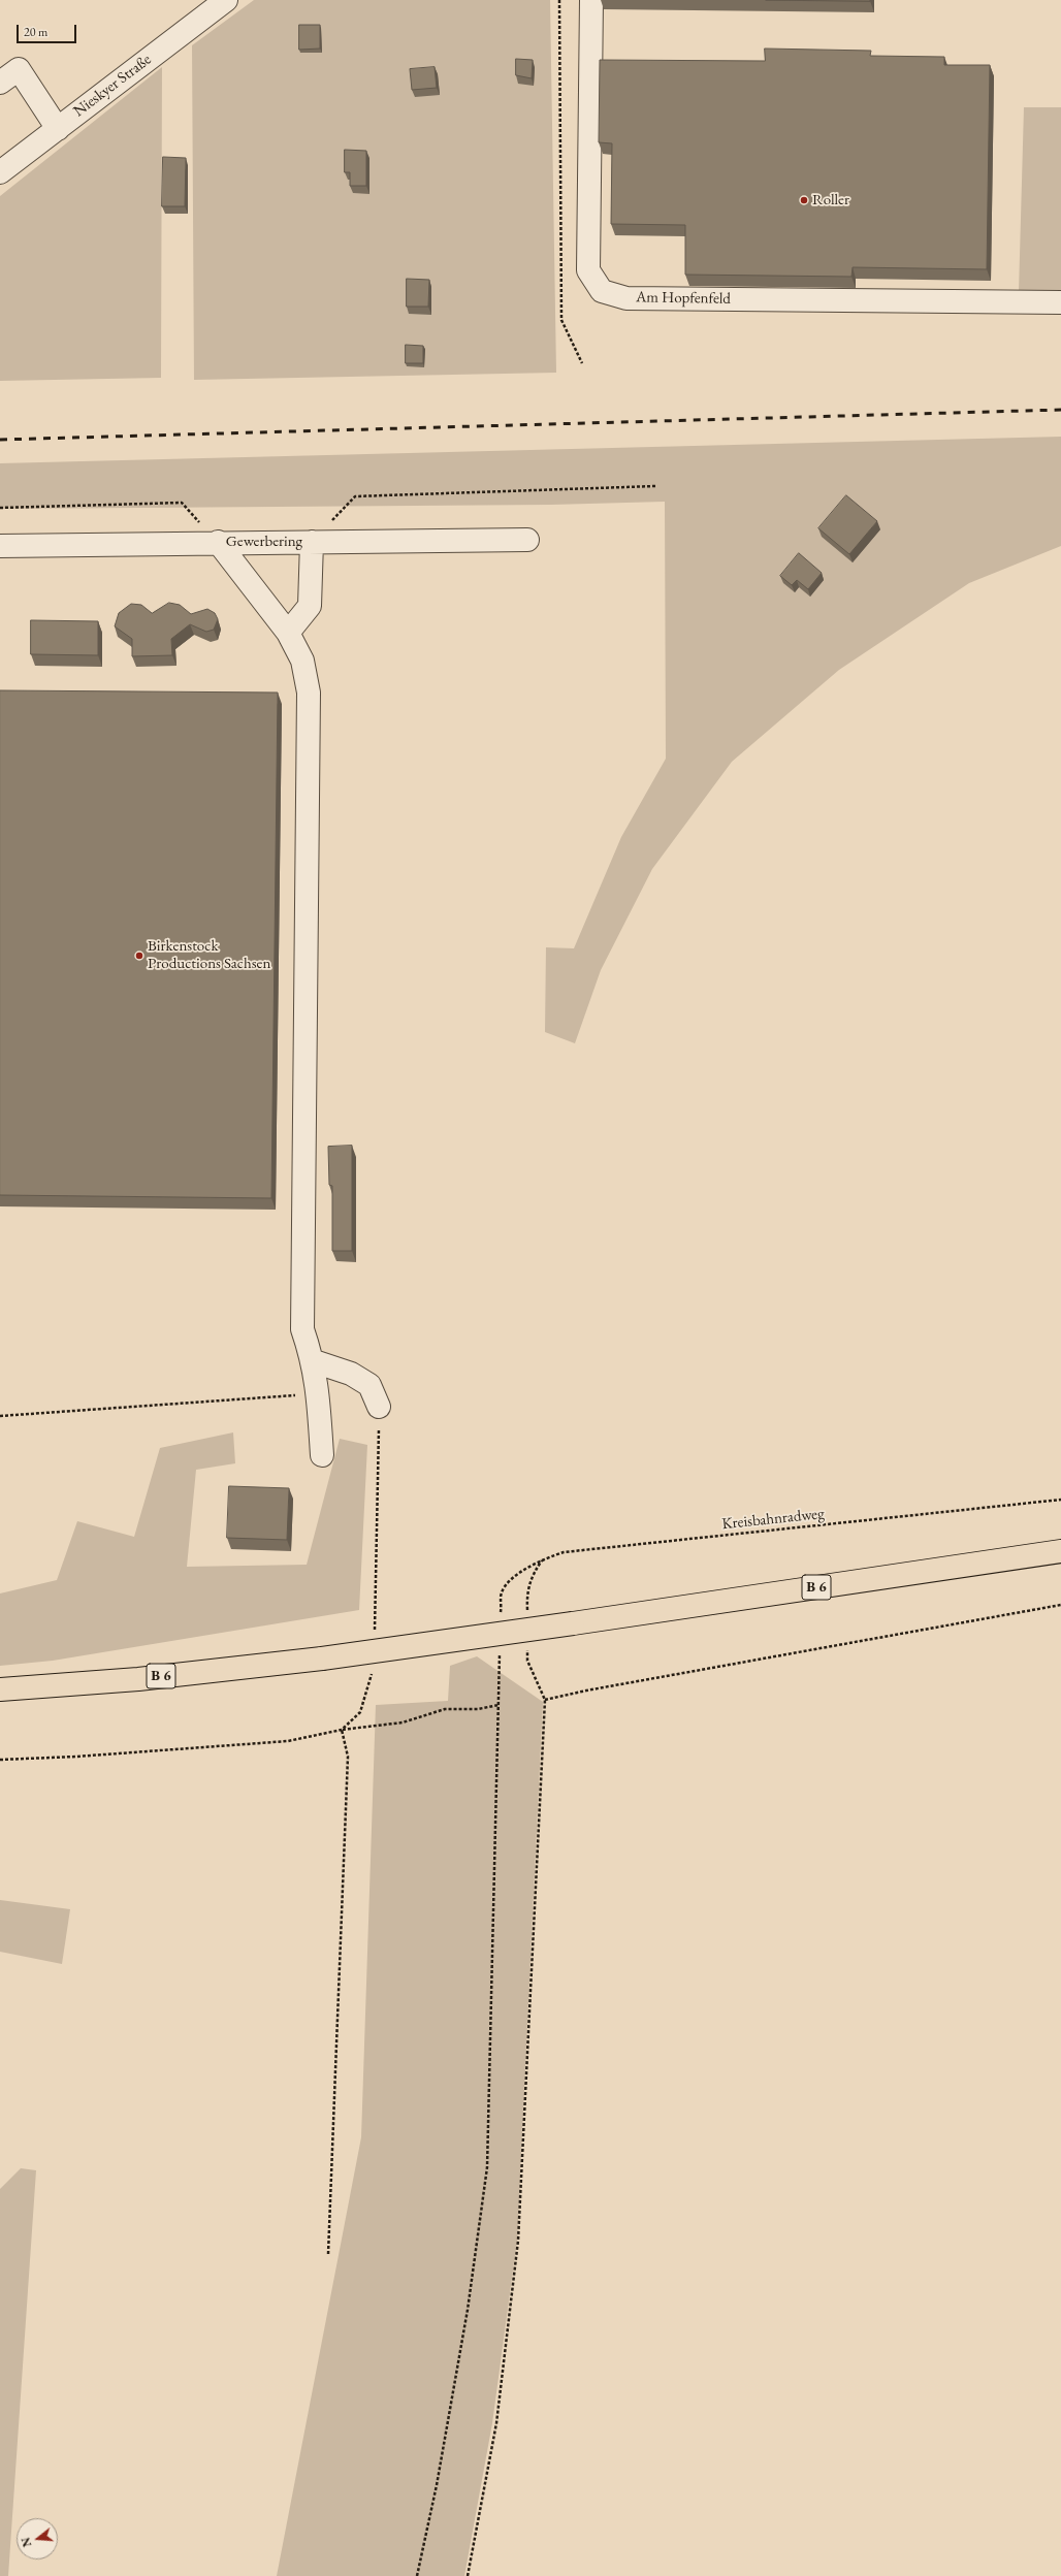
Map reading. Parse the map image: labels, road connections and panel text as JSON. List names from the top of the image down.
{
  "streets": {
    "main road": ["B 6"],
    "street": ["Nieskyer Straße", "Am Hopfenfeld", "Gewerbering"],
    "path": ["Kreisbahnradweg"]
  },
  "places": ["Roller", "Birkenstock Productions Sachsen"],
  "scale_bar": "20 m",
  "north": "left"
}
